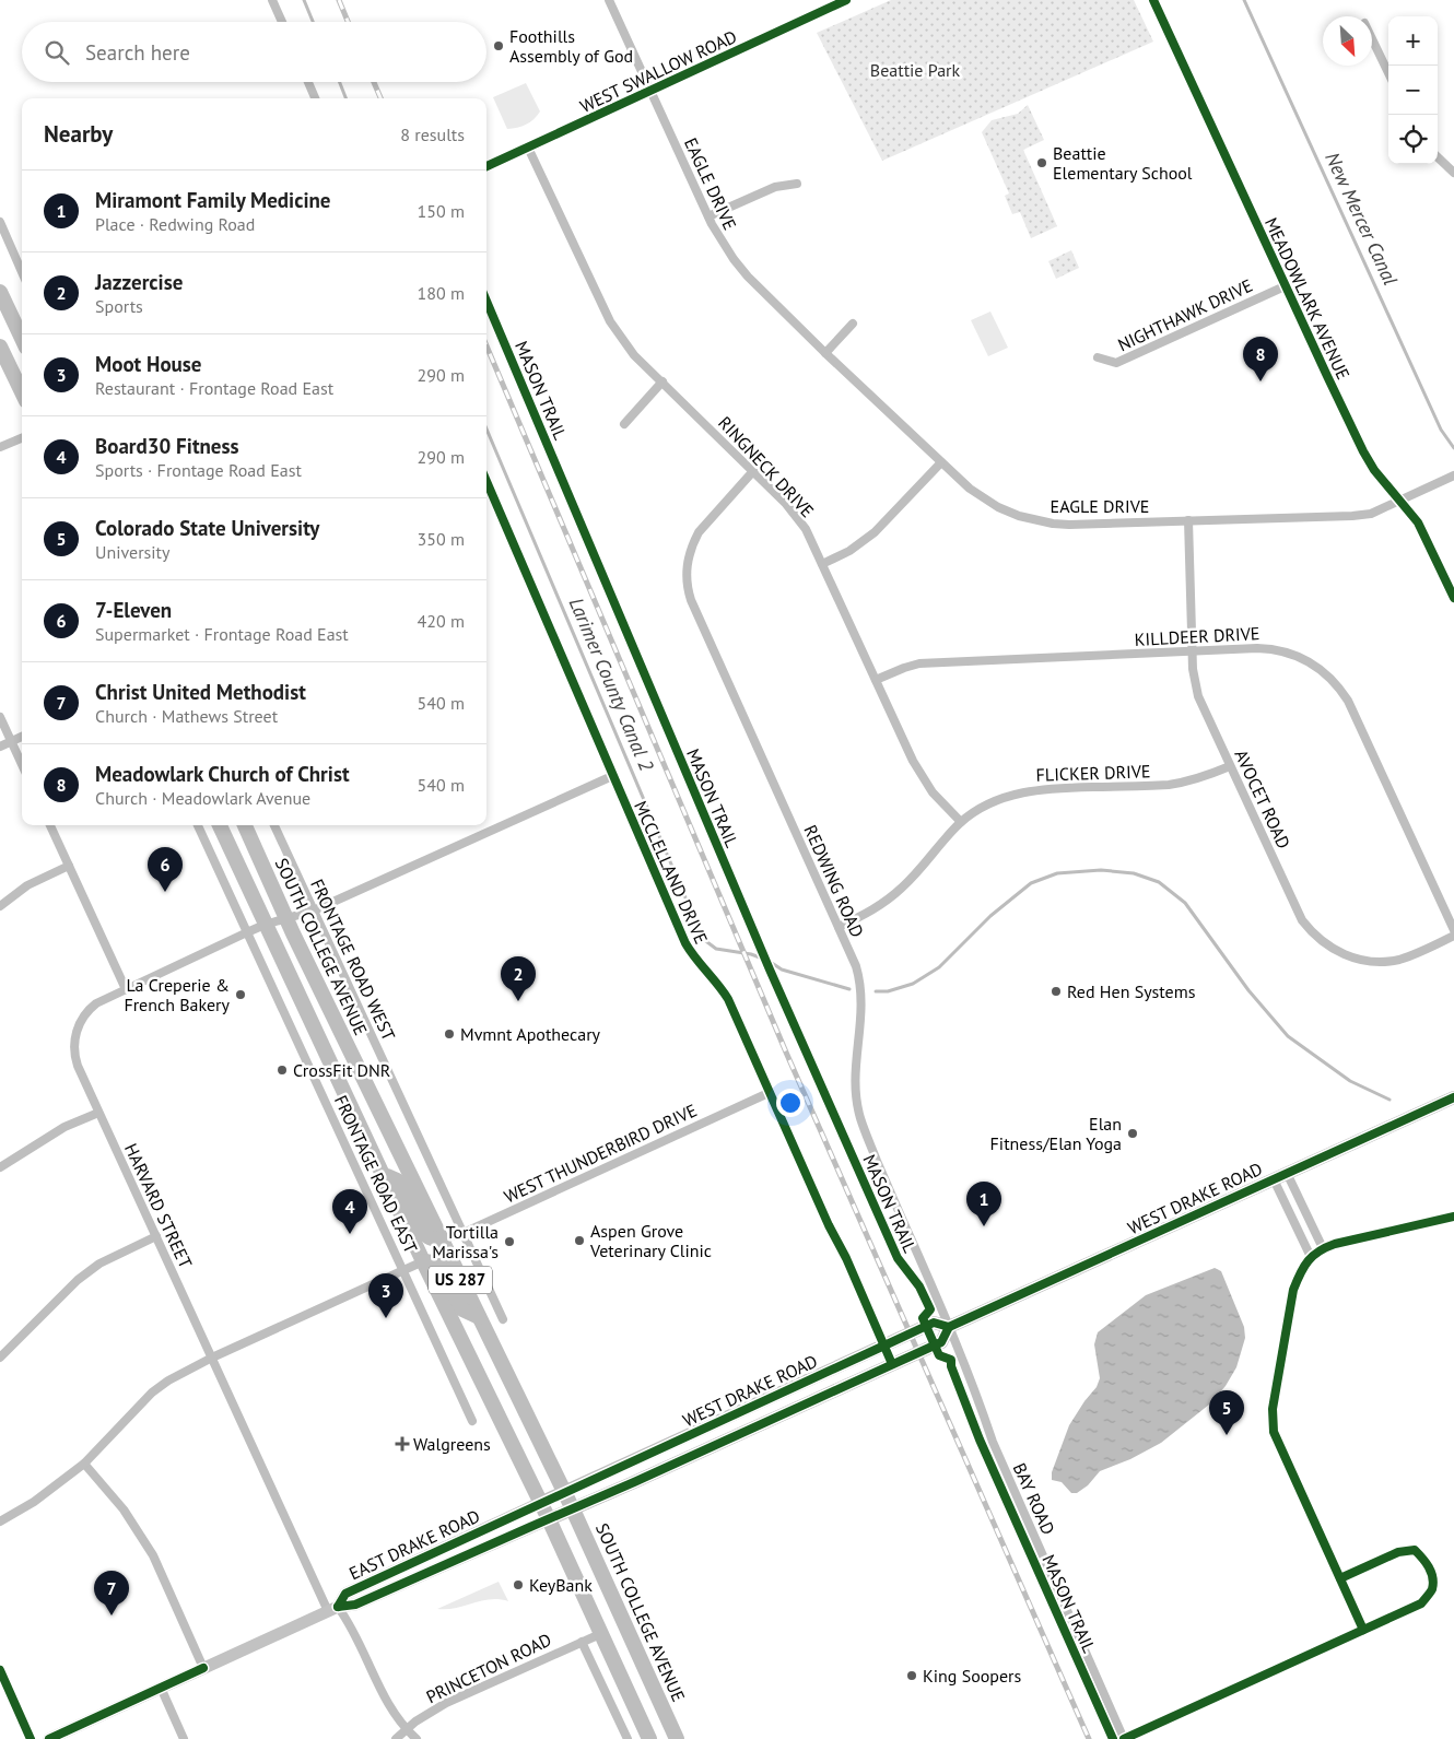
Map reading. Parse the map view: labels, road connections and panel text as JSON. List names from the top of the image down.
{
  "streets": {
    "highway": ["SOUTH COLLEGE AVENUE", "US 287"],
    "main road": ["WEST DRAKE ROAD", "EAST DRAKE ROAD"],
    "street": [
      "WEST SWALLOW ROAD",
      "EAGLE DRIVE",
      "MEADOWLARK AVENUE",
      "NIGHTHAWK DRIVE",
      "RINGNECK DRIVE",
      "KILLDEER DRIVE",
      "FLICKER DRIVE",
      "AVOCET ROAD",
      "MCCLELLAND DRIVE",
      "REDWING ROAD",
      "FRONTAGE ROAD WEST",
      "WEST THUNDERBIRD DRIVE",
      "FRONTAGE ROAD EAST",
      "HARVARD STREET",
      "BAY ROAD",
      "PRINCETON ROAD"
    ],
    "cycle path": ["MASON TRAIL"]
  },
  "crossings": [
    ["WEST SWALLOW ROAD", "EAGLE DRIVE"],
    ["WEST SWALLOW ROAD", "RINGNECK DRIVE"],
    ["EAGLE DRIVE", "MEADOWLARK AVENUE"],
    ["EAGLE DRIVE", "AVOCET ROAD"],
    ["MEADOWLARK AVENUE", "NIGHTHAWK DRIVE"],
    ["RINGNECK DRIVE", "KILLDEER DRIVE"],
    ["RINGNECK DRIVE", "FLICKER DRIVE"],
    ["RINGNECK DRIVE", "REDWING ROAD"],
    ["KILLDEER DRIVE", "AVOCET ROAD"],
    ["FLICKER DRIVE", "AVOCET ROAD"],
    ["FLICKER DRIVE", "REDWING ROAD"],
    ["MCCLELLAND DRIVE", "WEST THUNDERBIRD DRIVE"],
    ["MCCLELLAND DRIVE", "WEST DRAKE ROAD"],
    ["MCCLELLAND DRIVE", "HARVARD STREET"],
    ["REDWING ROAD", "WEST DRAKE ROAD"],
    ["REDWING ROAD", "BAY ROAD"],
    ["SOUTH COLLEGE AVENUE", "WEST THUNDERBIRD DRIVE"],
    ["SOUTH COLLEGE AVENUE", "WEST DRAKE ROAD"],
    ["SOUTH COLLEGE AVENUE", "HARVARD STREET"],
    ["SOUTH COLLEGE AVENUE", "EAST DRAKE ROAD"],
    ["FRONTAGE ROAD WEST", "WEST THUNDERBIRD DRIVE"],
    ["FRONTAGE ROAD WEST", "HARVARD STREET"],
    ["FRONTAGE ROAD EAST", "HARVARD STREET"],
    ["WEST DRAKE ROAD", "BAY ROAD"],
    ["WEST DRAKE ROAD", "EAST DRAKE ROAD"],
    ["HARVARD STREET", "US 287"],
    ["HARVARD STREET", "EAST DRAKE ROAD"],
    ["HARVARD STREET", "PRINCETON ROAD"],
    ["US 287", "EAST DRAKE ROAD"],
    ["US 287", "PRINCETON ROAD"]
  ],
  "water": ["New Mercer Canal", "Larimer County Canal 2"],
  "parks": ["Beattie Park"],
  "places": {
    "other": [
      "Foothills Assembly of God",
      "Beattie Elementary School",
      "Red Hen Systems",
      "La Creperie & French Bakery",
      "Mvmnt Apothecary",
      "CrossFit DNR",
      "Elan Fitness/Elan Yoga",
      "Aspen Grove Veterinary Clinic",
      "Tortilla Marissa's",
      "KeyBank",
      "King Soopers"
    ],
    "health": ["Walgreens"]
  },
  "north": "bottom right",
  "page": {
    "map_buttons": ["+", "−"],
    "search": "Search here",
    "heading": ["Nearby", "8 results"],
    "list": [
      {
        "mark": "1",
        "name": "Miramont Family Medicine",
        "note": "Place · Redwing Road",
        "value": "150 m"
      },
      {
        "mark": "2",
        "name": "Jazzercise",
        "note": "Sports",
        "value": "180 m"
      },
      {
        "mark": "3",
        "name": "Moot House",
        "note": "Restaurant · Frontage Road East",
        "value": "290 m"
      },
      {
        "mark": "4",
        "name": "Board30 Fitness",
        "note": "Sports · Frontage Road East",
        "value": "290 m"
      },
      {
        "mark": "5",
        "name": "Colorado State University",
        "note": "University",
        "value": "350 m"
      },
      {
        "mark": "6",
        "name": "7-Eleven",
        "note": "Supermarket · Frontage Road East",
        "value": "420 m"
      },
      {
        "mark": "7",
        "name": "Christ United Methodist",
        "note": "Church · Mathews Street",
        "value": "540 m"
      },
      {
        "mark": "8",
        "name": "Meadowlark Church of Christ",
        "note": "Church · Meadowlark Avenue",
        "value": "540 m"
      }
    ],
    "pins": [
      "8",
      "6",
      "2",
      "1",
      "4",
      "3",
      "5",
      "7"
    ]
  }
}
